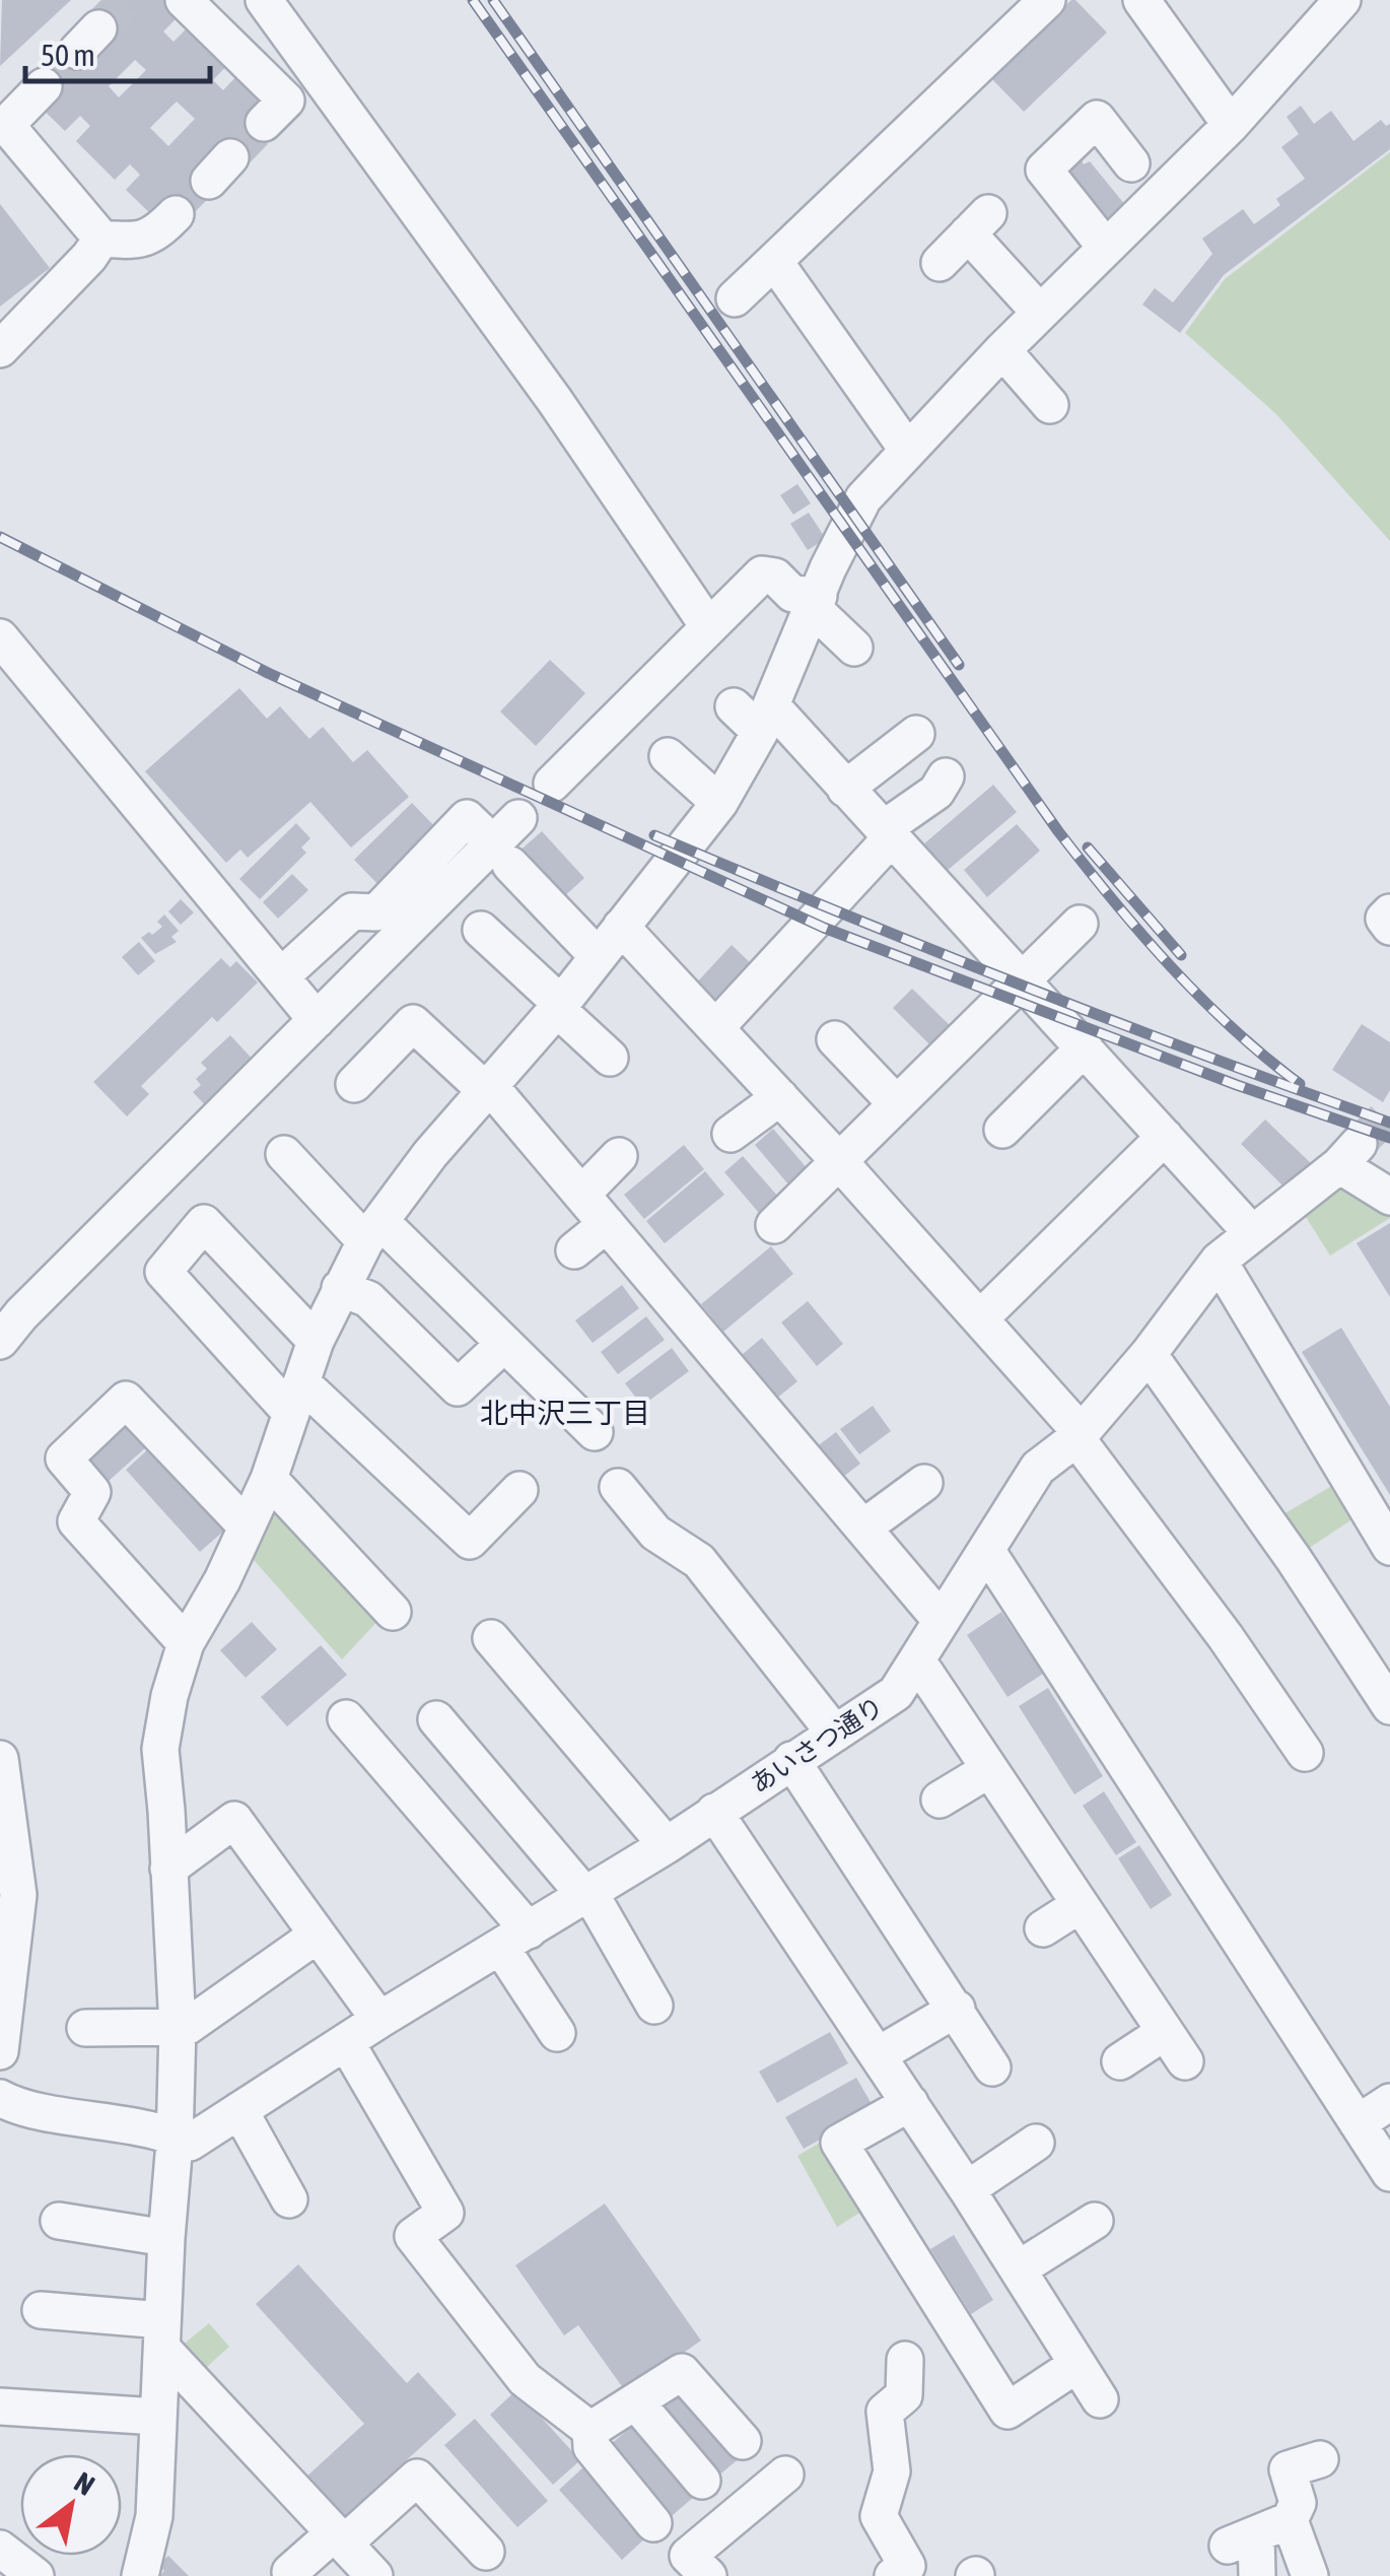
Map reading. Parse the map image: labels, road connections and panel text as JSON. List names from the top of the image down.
{
  "streets": {
    "street": ["あいさつ通り"]
  },
  "districts": ["北中沢三丁目"],
  "scale_bar": "50 m",
  "north": "top right"
}
